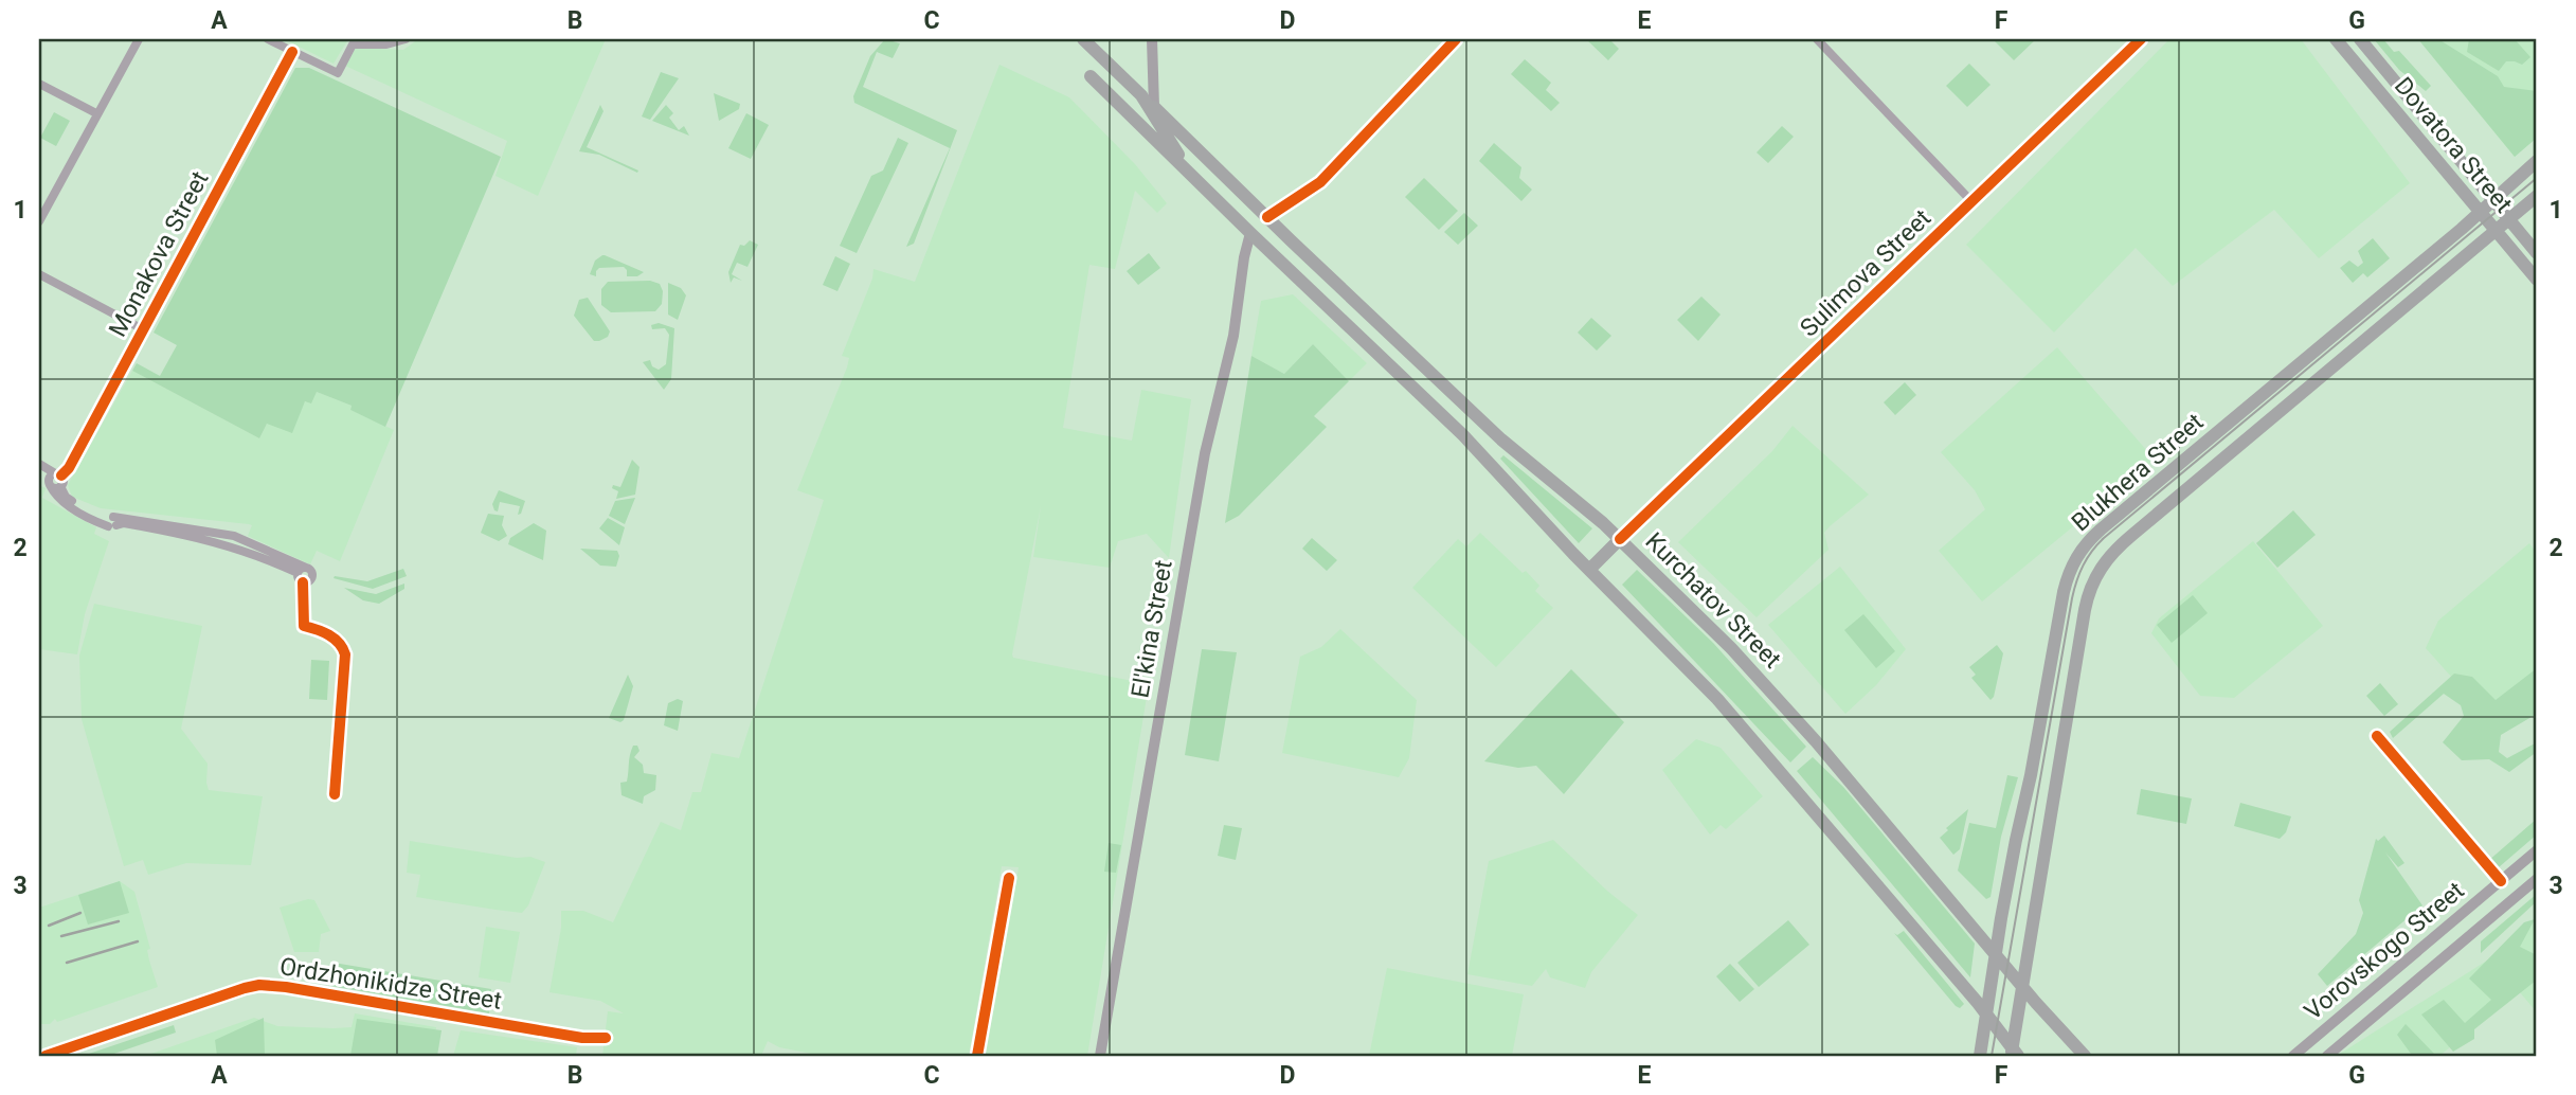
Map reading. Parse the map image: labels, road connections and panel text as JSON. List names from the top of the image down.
{
  "streets": {
    "main road": [
      "Dovatora Street",
      "Blukhera Street",
      "Kurchatov Street",
      "El'kina Street",
      "Vorovskogo Street"
    ],
    "street": ["Monakova Street", "Sulimova Street", "Ordzhonikidze Street"]
  },
  "crossings": [
    ["Dovatora Street", "Blukhera Street"],
    ["Sulimova Street", "Kurchatov Street"],
    ["Blukhera Street", "Kurchatov Street"]
  ],
  "grid": {
    "columns": [
      "A",
      "B",
      "C",
      "D",
      "E",
      "F",
      "G"
    ],
    "rows": ["1", "2", "3"]
  }
}
